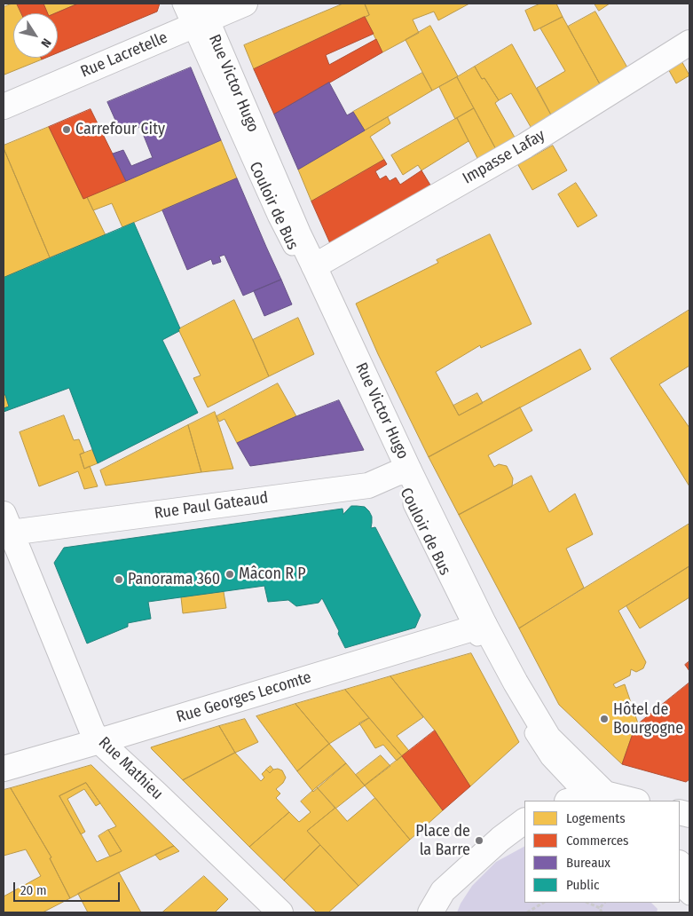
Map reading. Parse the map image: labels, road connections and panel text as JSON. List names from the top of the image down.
{
  "streets": {
    "street": [
      "Rue Lacretelle",
      "Rue Victor Hugo",
      "Impasse Lafay",
      "Rue Paul Gateaud",
      "Rue Georges Lecomte",
      "Rue Mathieu"
    ],
    "lane": ["Couloir de Bus"]
  },
  "crossings": [
    ["Rue Lacretelle", "Rue Victor Hugo"],
    ["Rue Lacretelle", "Couloir de Bus"],
    ["Rue Victor Hugo", "Impasse Lafay"],
    ["Rue Victor Hugo", "Couloir de Bus"],
    ["Rue Victor Hugo", "Rue Paul Gateaud"],
    ["Rue Victor Hugo", "Rue Georges Lecomte"],
    ["Couloir de Bus", "Rue Paul Gateaud"],
    ["Rue Paul Gateaud", "Rue Mathieu"],
    ["Rue Georges Lecomte", "Rue Mathieu"]
  ],
  "places": [
    "Carrefour City",
    "Mâcon R P",
    "Panorama 360",
    "Hôtel de Bourgogne",
    "Place de la Barre"
  ],
  "legend": [
    "Logements",
    "Commerces",
    "Bureaux",
    "Public"
  ],
  "scale_bar": "20 m",
  "north": "bottom right"
}
